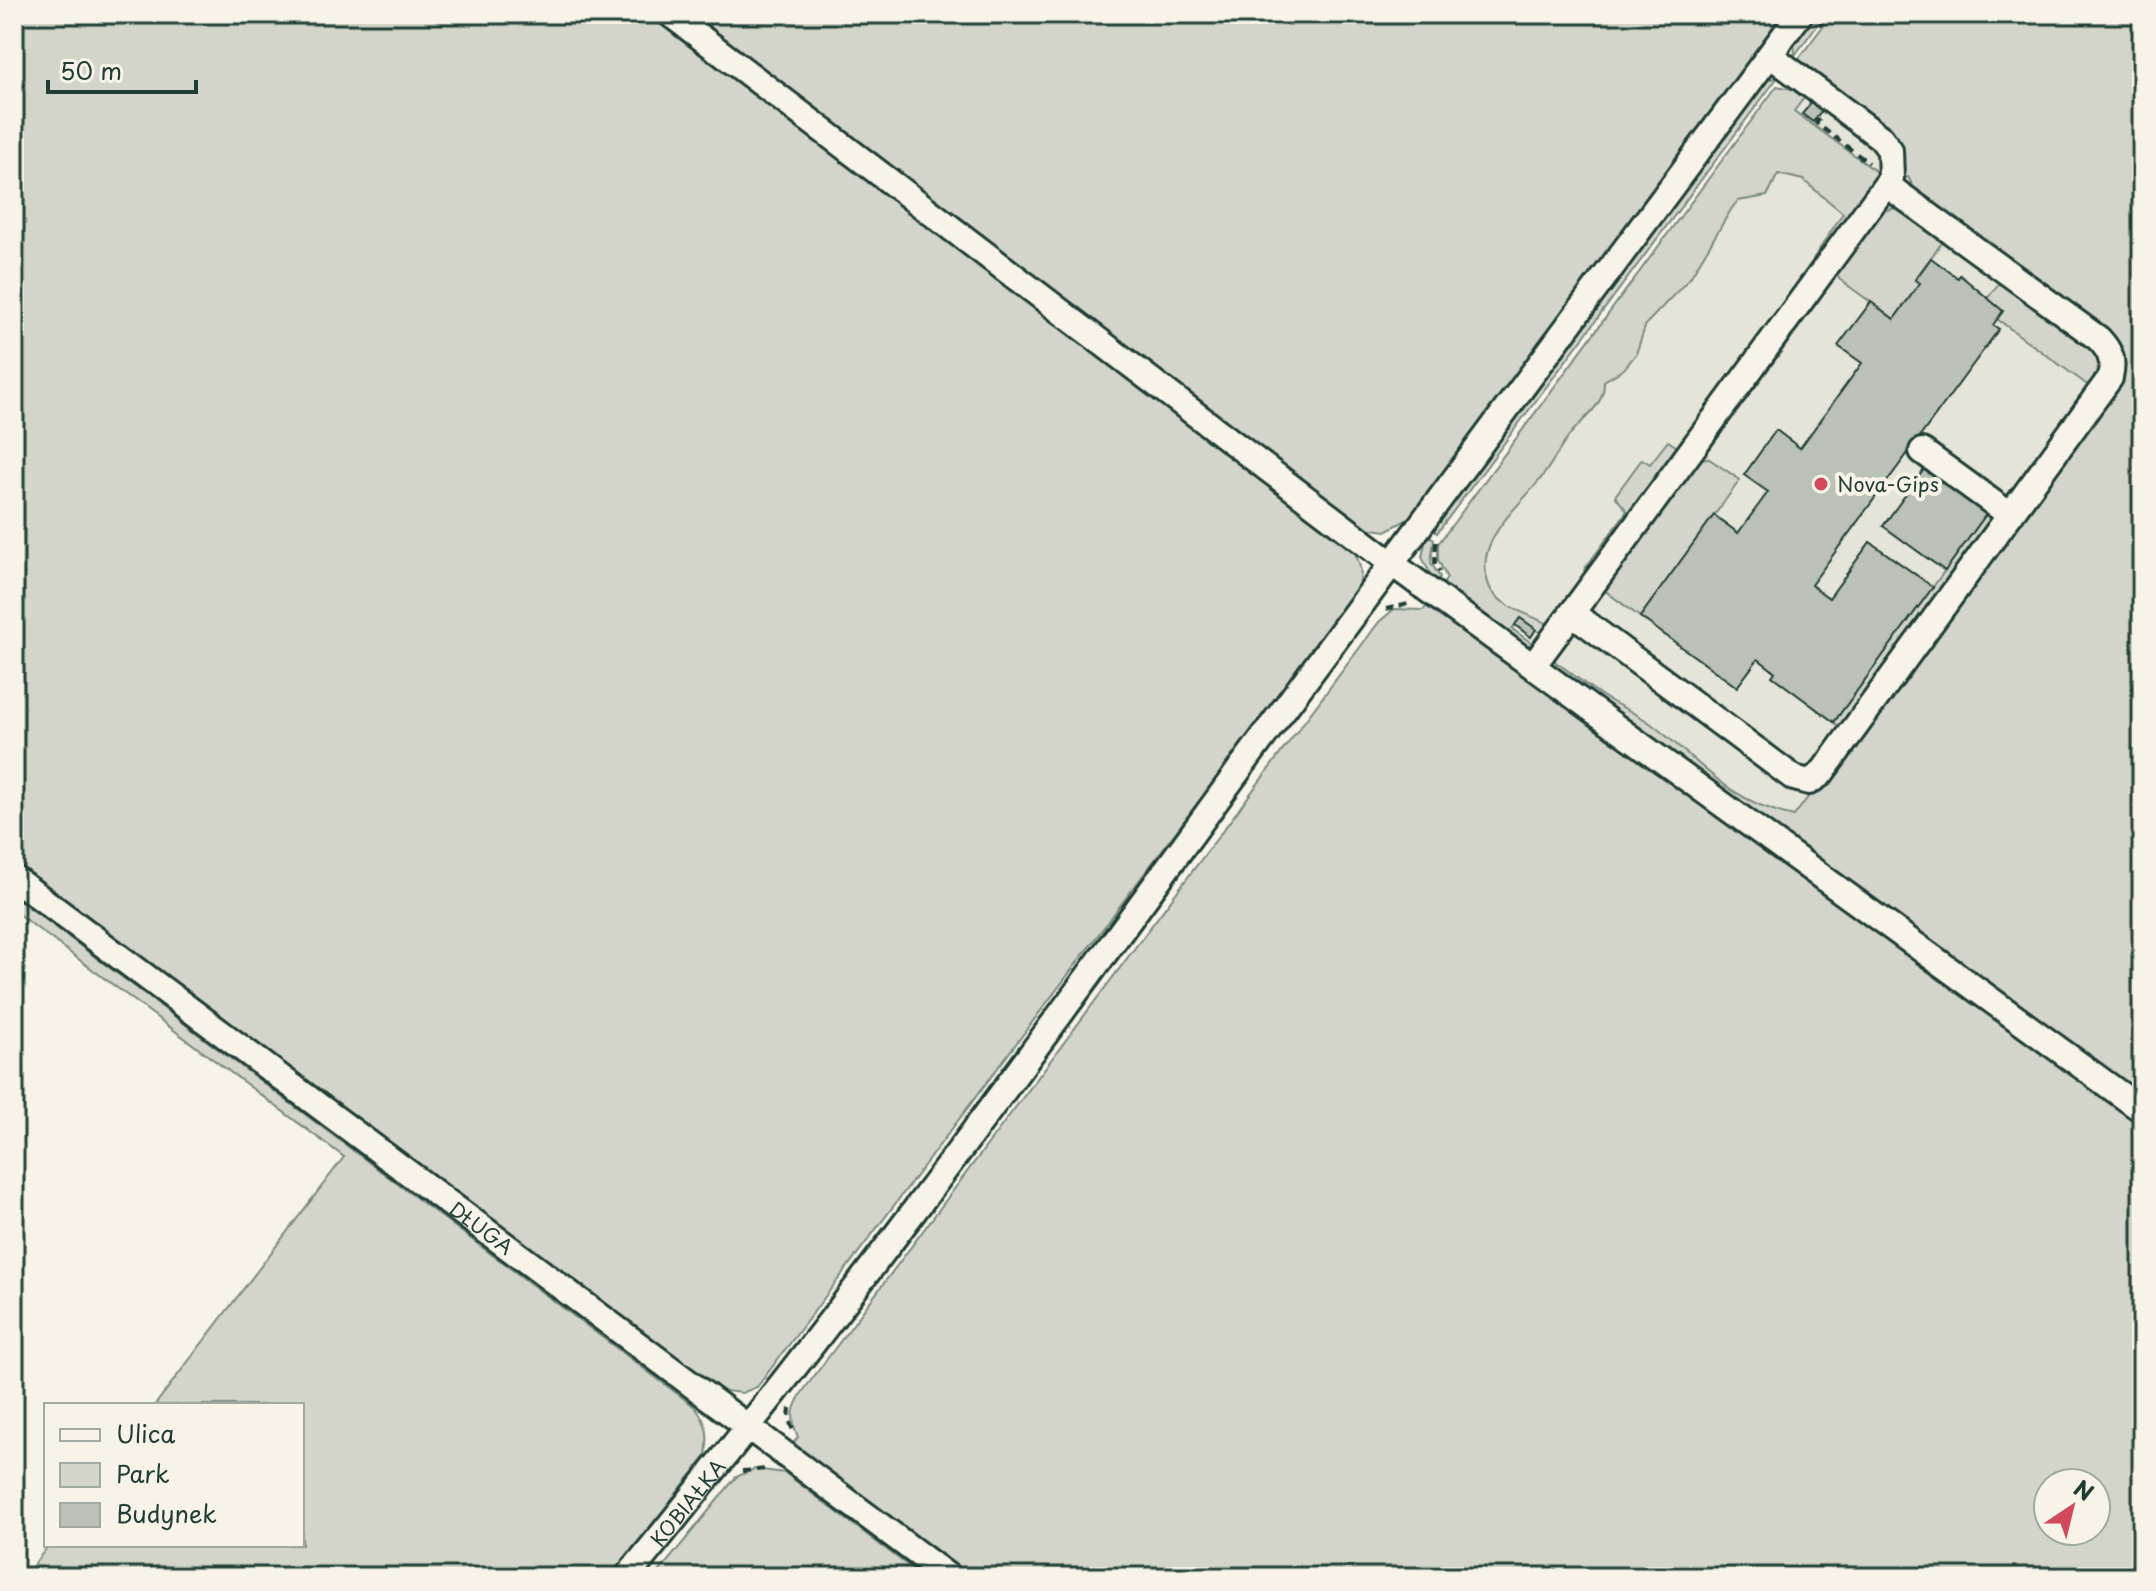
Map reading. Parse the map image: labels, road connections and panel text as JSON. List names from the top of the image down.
{
  "streets": {
    "street": ["DŁUGA", "KOBIAŁKA"]
  },
  "crossings": [
    ["DŁUGA", "KOBIAŁKA"]
  ],
  "places": ["Nova-Gips"],
  "legend": ["Ulica", "Park", "Budynek"],
  "scale_bar": "50 m",
  "north": "top right"
}
